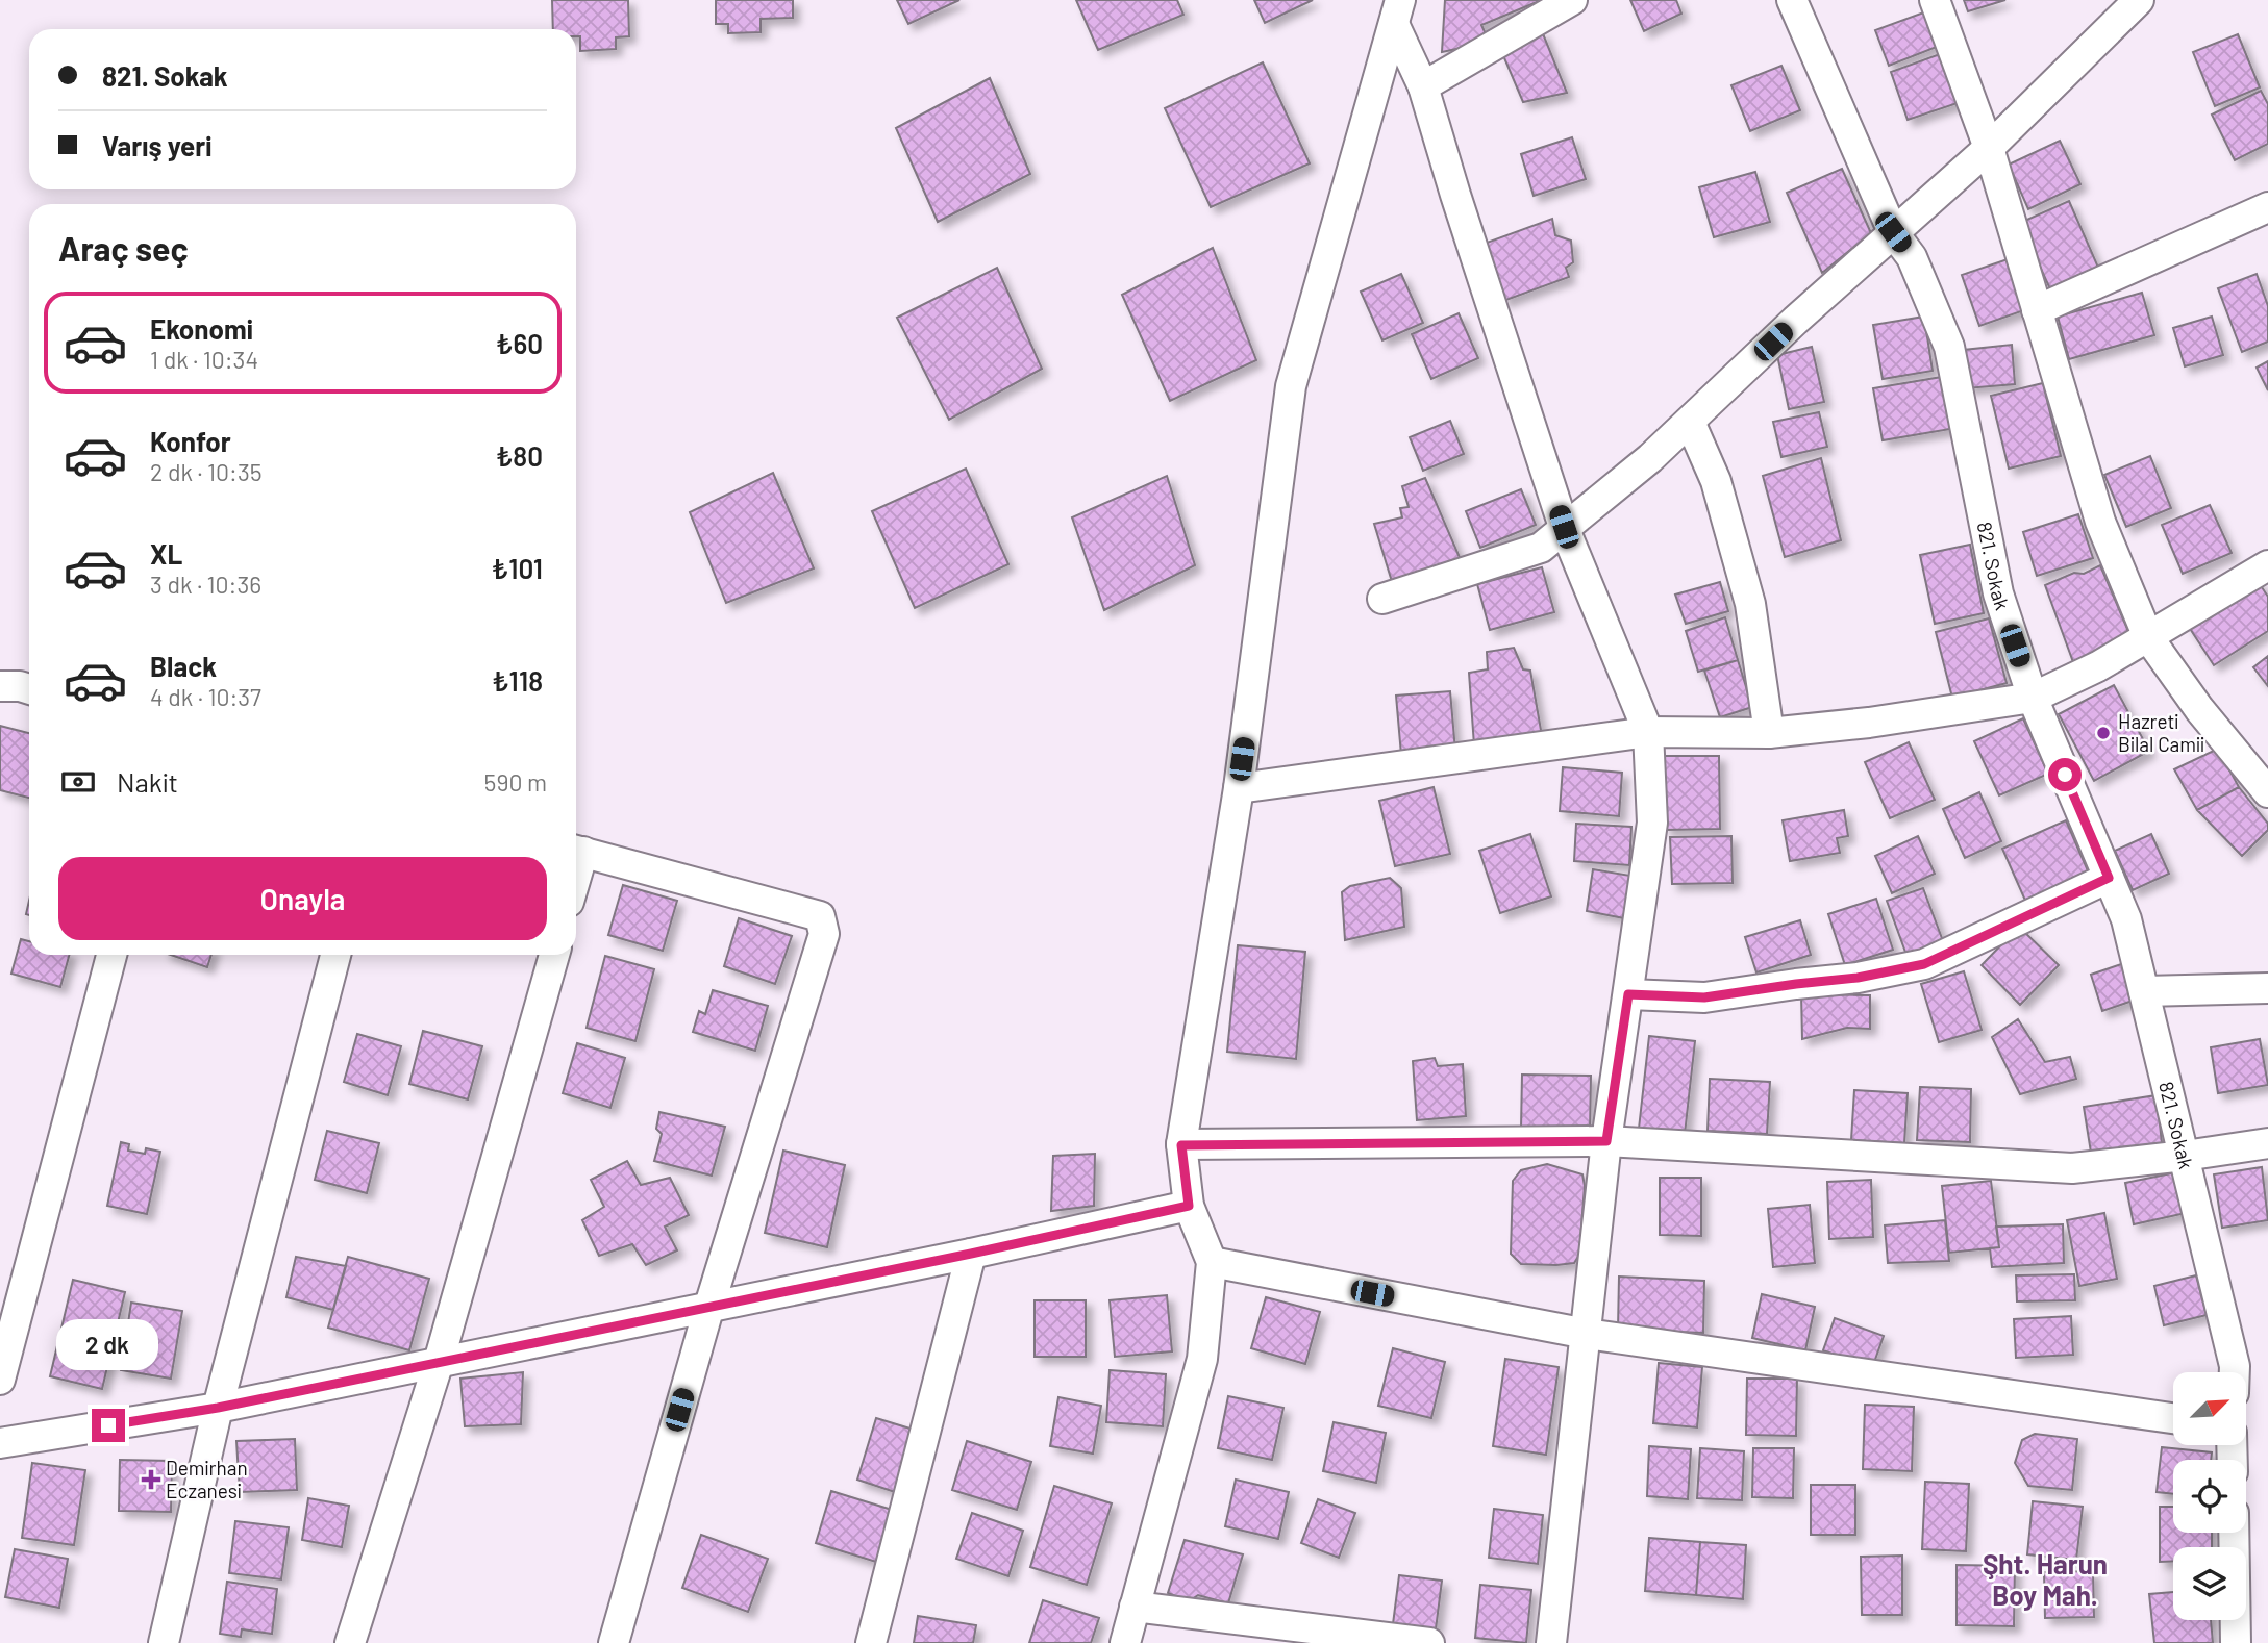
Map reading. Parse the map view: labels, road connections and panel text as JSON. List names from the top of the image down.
{
  "streets": {
    "street": ["821. Sokak"]
  },
  "districts": ["Şht. Harun Boy Mah."],
  "places": {
    "other": ["Hazreti Bilal Camii"],
    "health": ["Demirhan Eczanesi"]
  },
  "north": "top right",
  "page": {
    "banner": ["821. Sokak", "Varış yeri"],
    "heading": "Araç seç",
    "list": [
      {
        "name": "Ekonomi",
        "note": "1 dk · 10:34",
        "value": "₺60"
      },
      {
        "name": "Konfor",
        "note": "2 dk · 10:35",
        "value": "₺80"
      },
      {
        "name": "XL",
        "note": "3 dk · 10:36",
        "value": "₺101"
      },
      {
        "name": "Black",
        "note": "4 dk · 10:37",
        "value": "₺118"
      }
    ],
    "pay": ["Nakit", "590 m"],
    "buttons": "Onayla",
    "bubble": "2 dk"
  }
}
